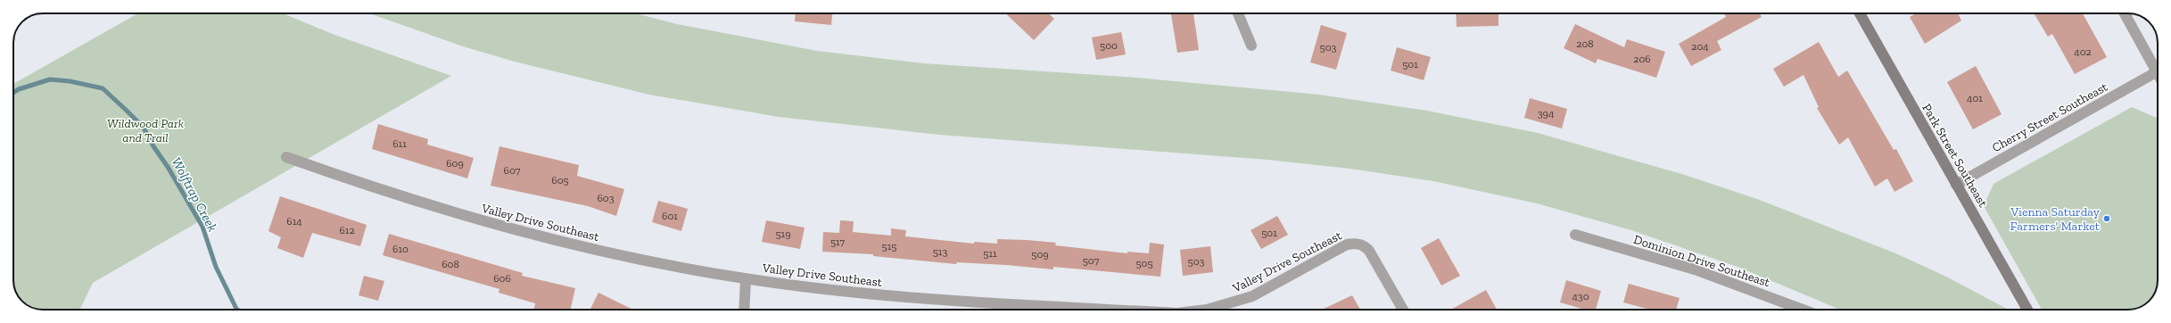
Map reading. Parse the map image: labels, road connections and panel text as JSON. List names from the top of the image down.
{
  "streets": {
    "main road": ["Park Street Southeast"],
    "street": ["Cherry Street Southeast", "Valley Drive Southeast", "Dominion Drive Southeast"]
  },
  "crossings": [
    ["Cherry Street Southeast", "Park Street Southeast"]
  ],
  "water": ["Wolftrap Creek"],
  "parks": ["Wildwood Park and Trail"],
  "places": ["Vienna Saturday Farmers' Market"],
  "house_numbers": [
    "208",
    "500",
    "204",
    "503",
    "402",
    "206",
    "501",
    "401",
    "394",
    "611",
    "609",
    "607",
    "605",
    "603",
    "601",
    "614",
    "612",
    "501",
    "519",
    "517",
    "515",
    "610",
    "513",
    "511",
    "509",
    "507",
    "503",
    "505",
    "608",
    "606",
    "430"
  ]
}
